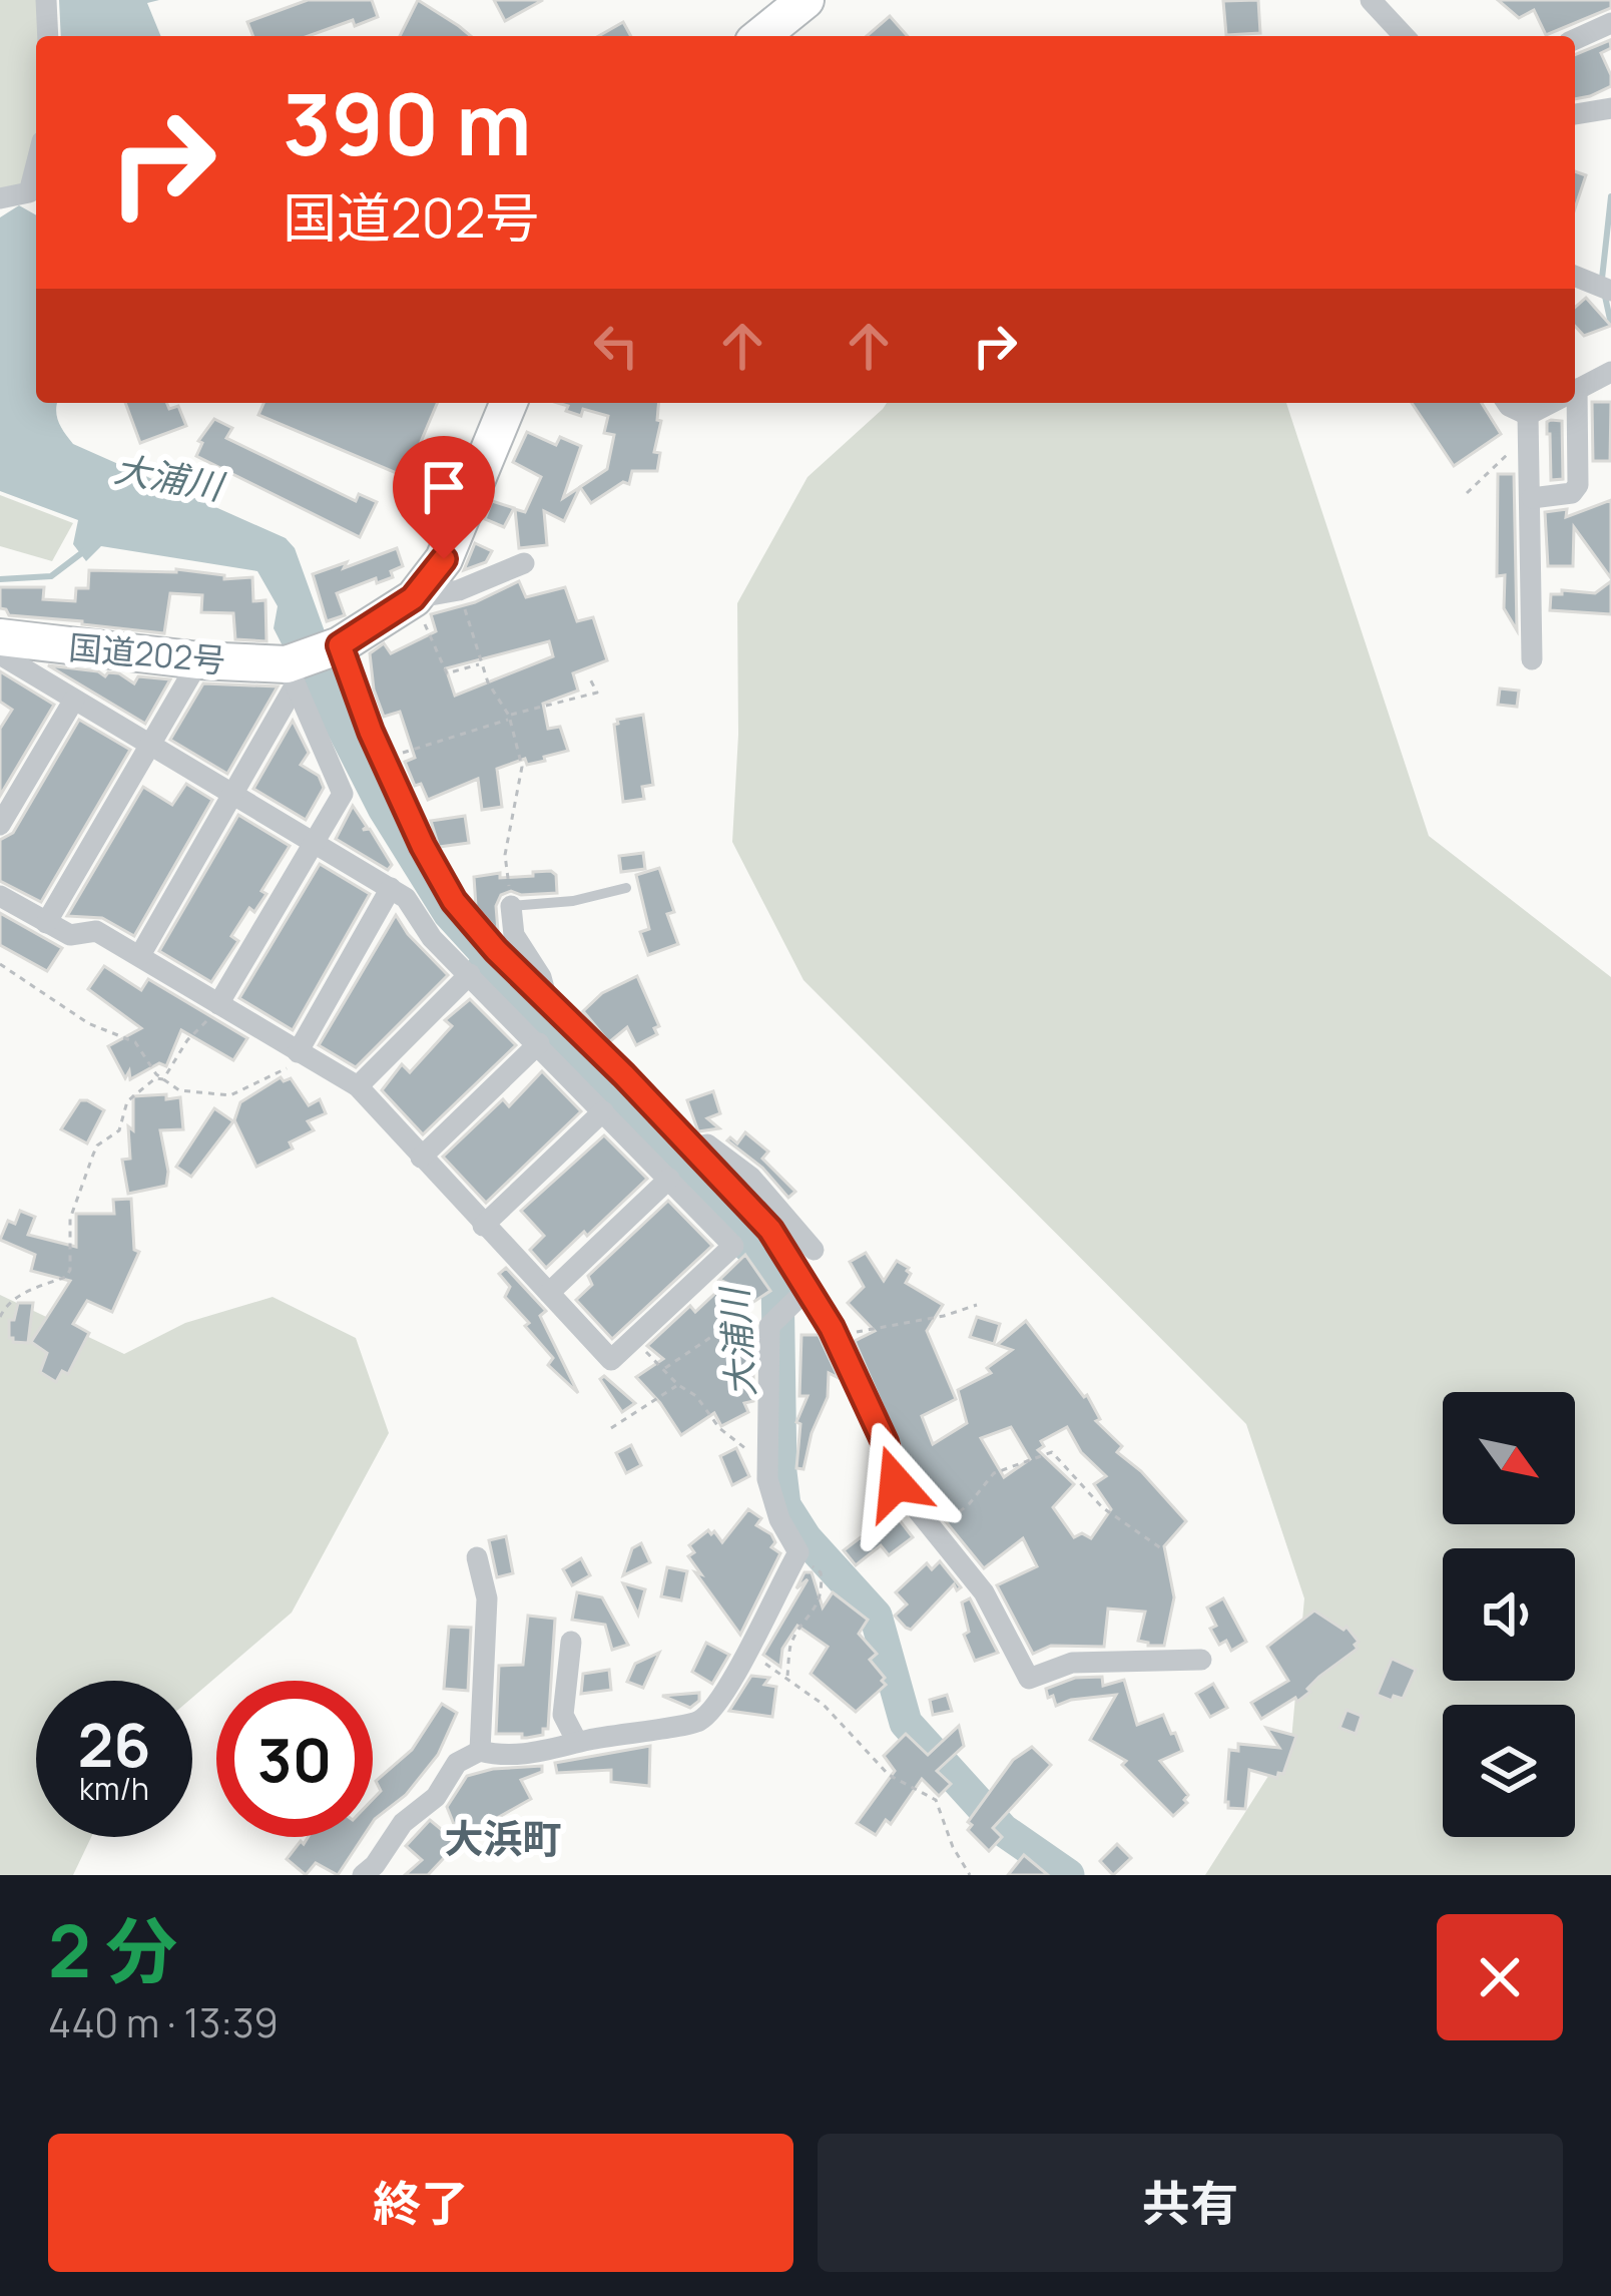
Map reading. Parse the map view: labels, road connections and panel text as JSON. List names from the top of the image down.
{
  "streets": {
    "highway": ["国道202号"]
  },
  "districts": ["大浜町"],
  "water": ["大浦川"],
  "north": "bottom right",
  "page": {
    "turn": ["390 m", "国道202号"],
    "speed": "26 km/h",
    "limit": "30",
    "heading": ["2 分", "440 m · 13:39"],
    "buttons": ["終了", "共有"]
  }
}
